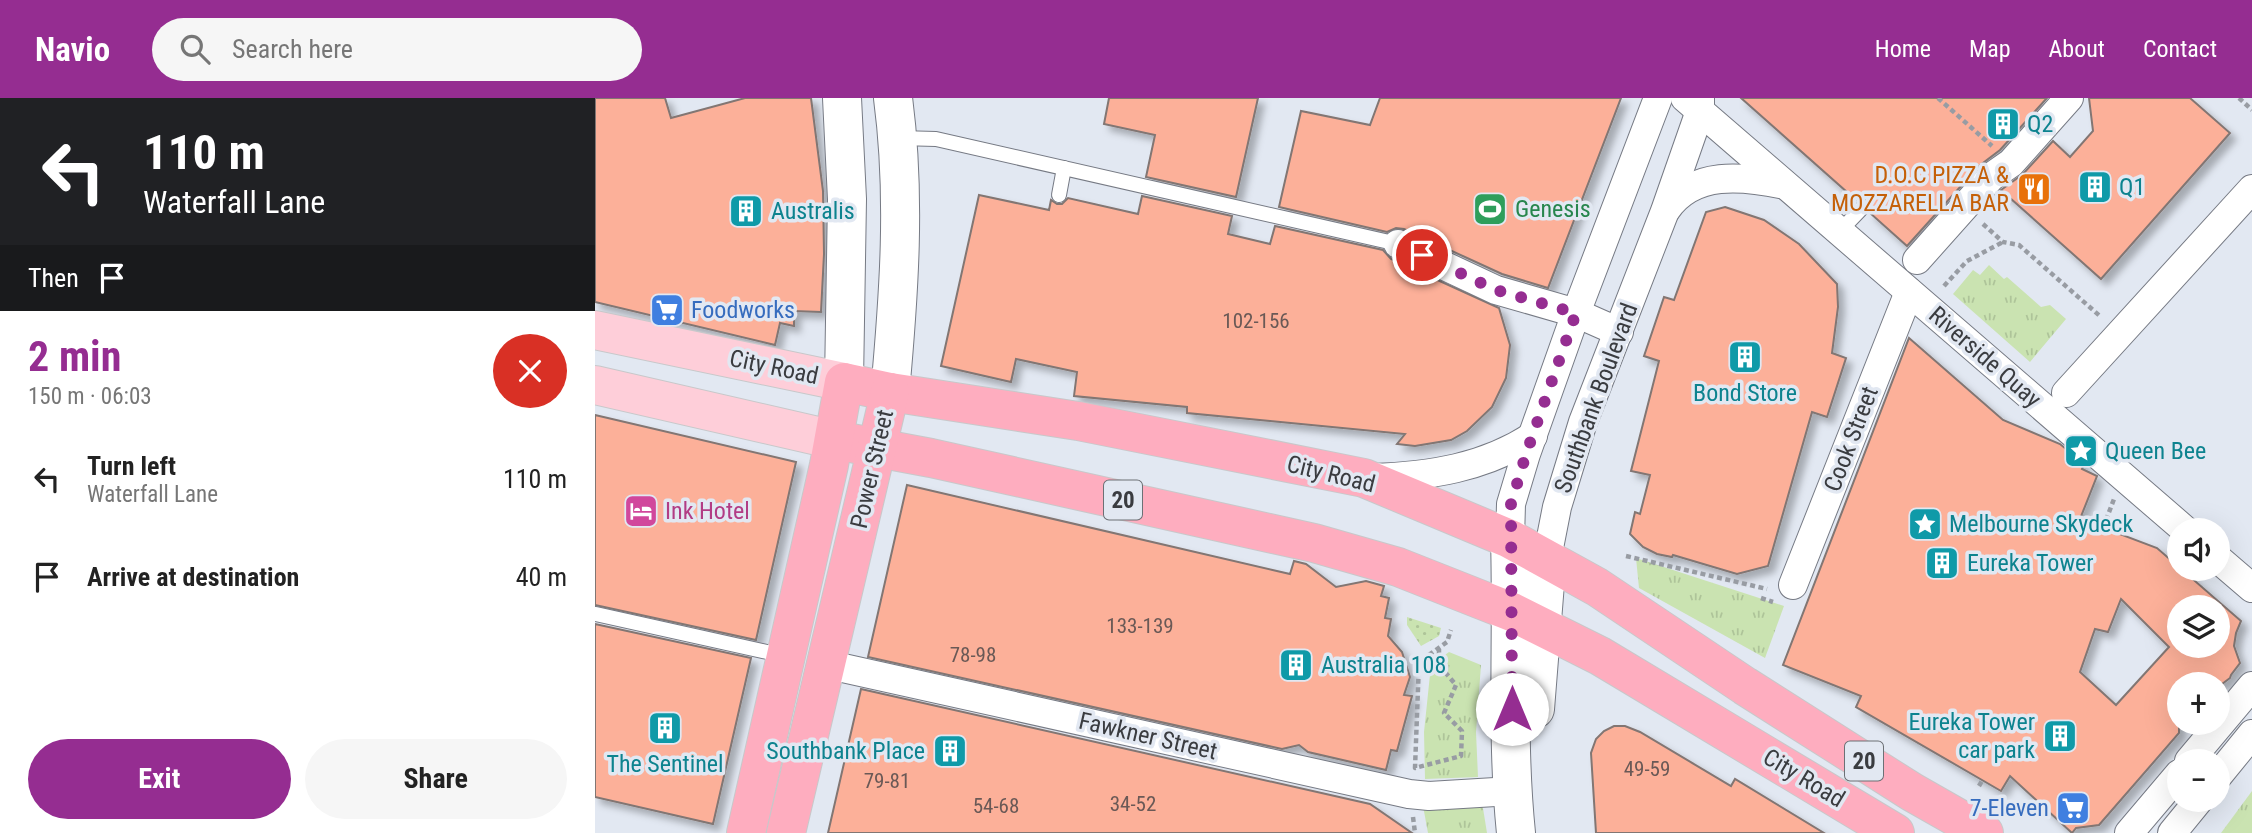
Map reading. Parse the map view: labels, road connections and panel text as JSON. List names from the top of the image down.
{
  "streets": {
    "highway": [
      "City Road",
      "Power Street",
      "20",
      "Fawkner Street"
    ],
    "street": ["Riverside Quay", "Southbank Boulevard", "Cook Street"]
  },
  "crossings": [
    ["Riverside Quay", "Southbank Boulevard"],
    ["Riverside Quay", "Cook Street"],
    ["City Road", "Southbank Boulevard"],
    ["City Road", "Power Street"],
    ["Southbank Boulevard", "Fawkner Street"],
    ["Power Street", "Fawkner Street"]
  ],
  "places": {
    "building": [
      "Q2",
      "Q1",
      "Australis",
      "Bond Store",
      "Eureka Tower",
      "Australia 108",
      "The Sentinel",
      "Eureka Tower car park",
      "Southbank Place"
    ],
    "restaurant": ["D.O.C PIZZA & MOZZARELLA BAR"],
    "sports": ["Genesis"],
    "supermarket": ["Foodworks", "7-Eleven"],
    "place": ["Queen Bee", "Melbourne Skydeck"],
    "hotel": ["Ink Hotel"]
  },
  "house_numbers": [
    "102-156",
    "133-139",
    "78-98",
    "49-59",
    "79-81",
    "34-52",
    "54-68"
  ],
  "page": {
    "header": "Navio",
    "search": "Search here",
    "nav": [
      "Home",
      "Map",
      "About",
      "Contact"
    ],
    "turn": ["110 m", "Waterfall Lane"],
    "then": "Then",
    "heading": ["2 min", "150 m · 06:03"],
    "list": [
      {
        "name": "Turn left",
        "note": "Waterfall Lane",
        "value": "110 m"
      },
      {
        "name": "Arrive at destination",
        "value": "40 m"
      }
    ],
    "map_buttons": ["+", "−"],
    "buttons": ["Exit", "Share"]
  }
}
